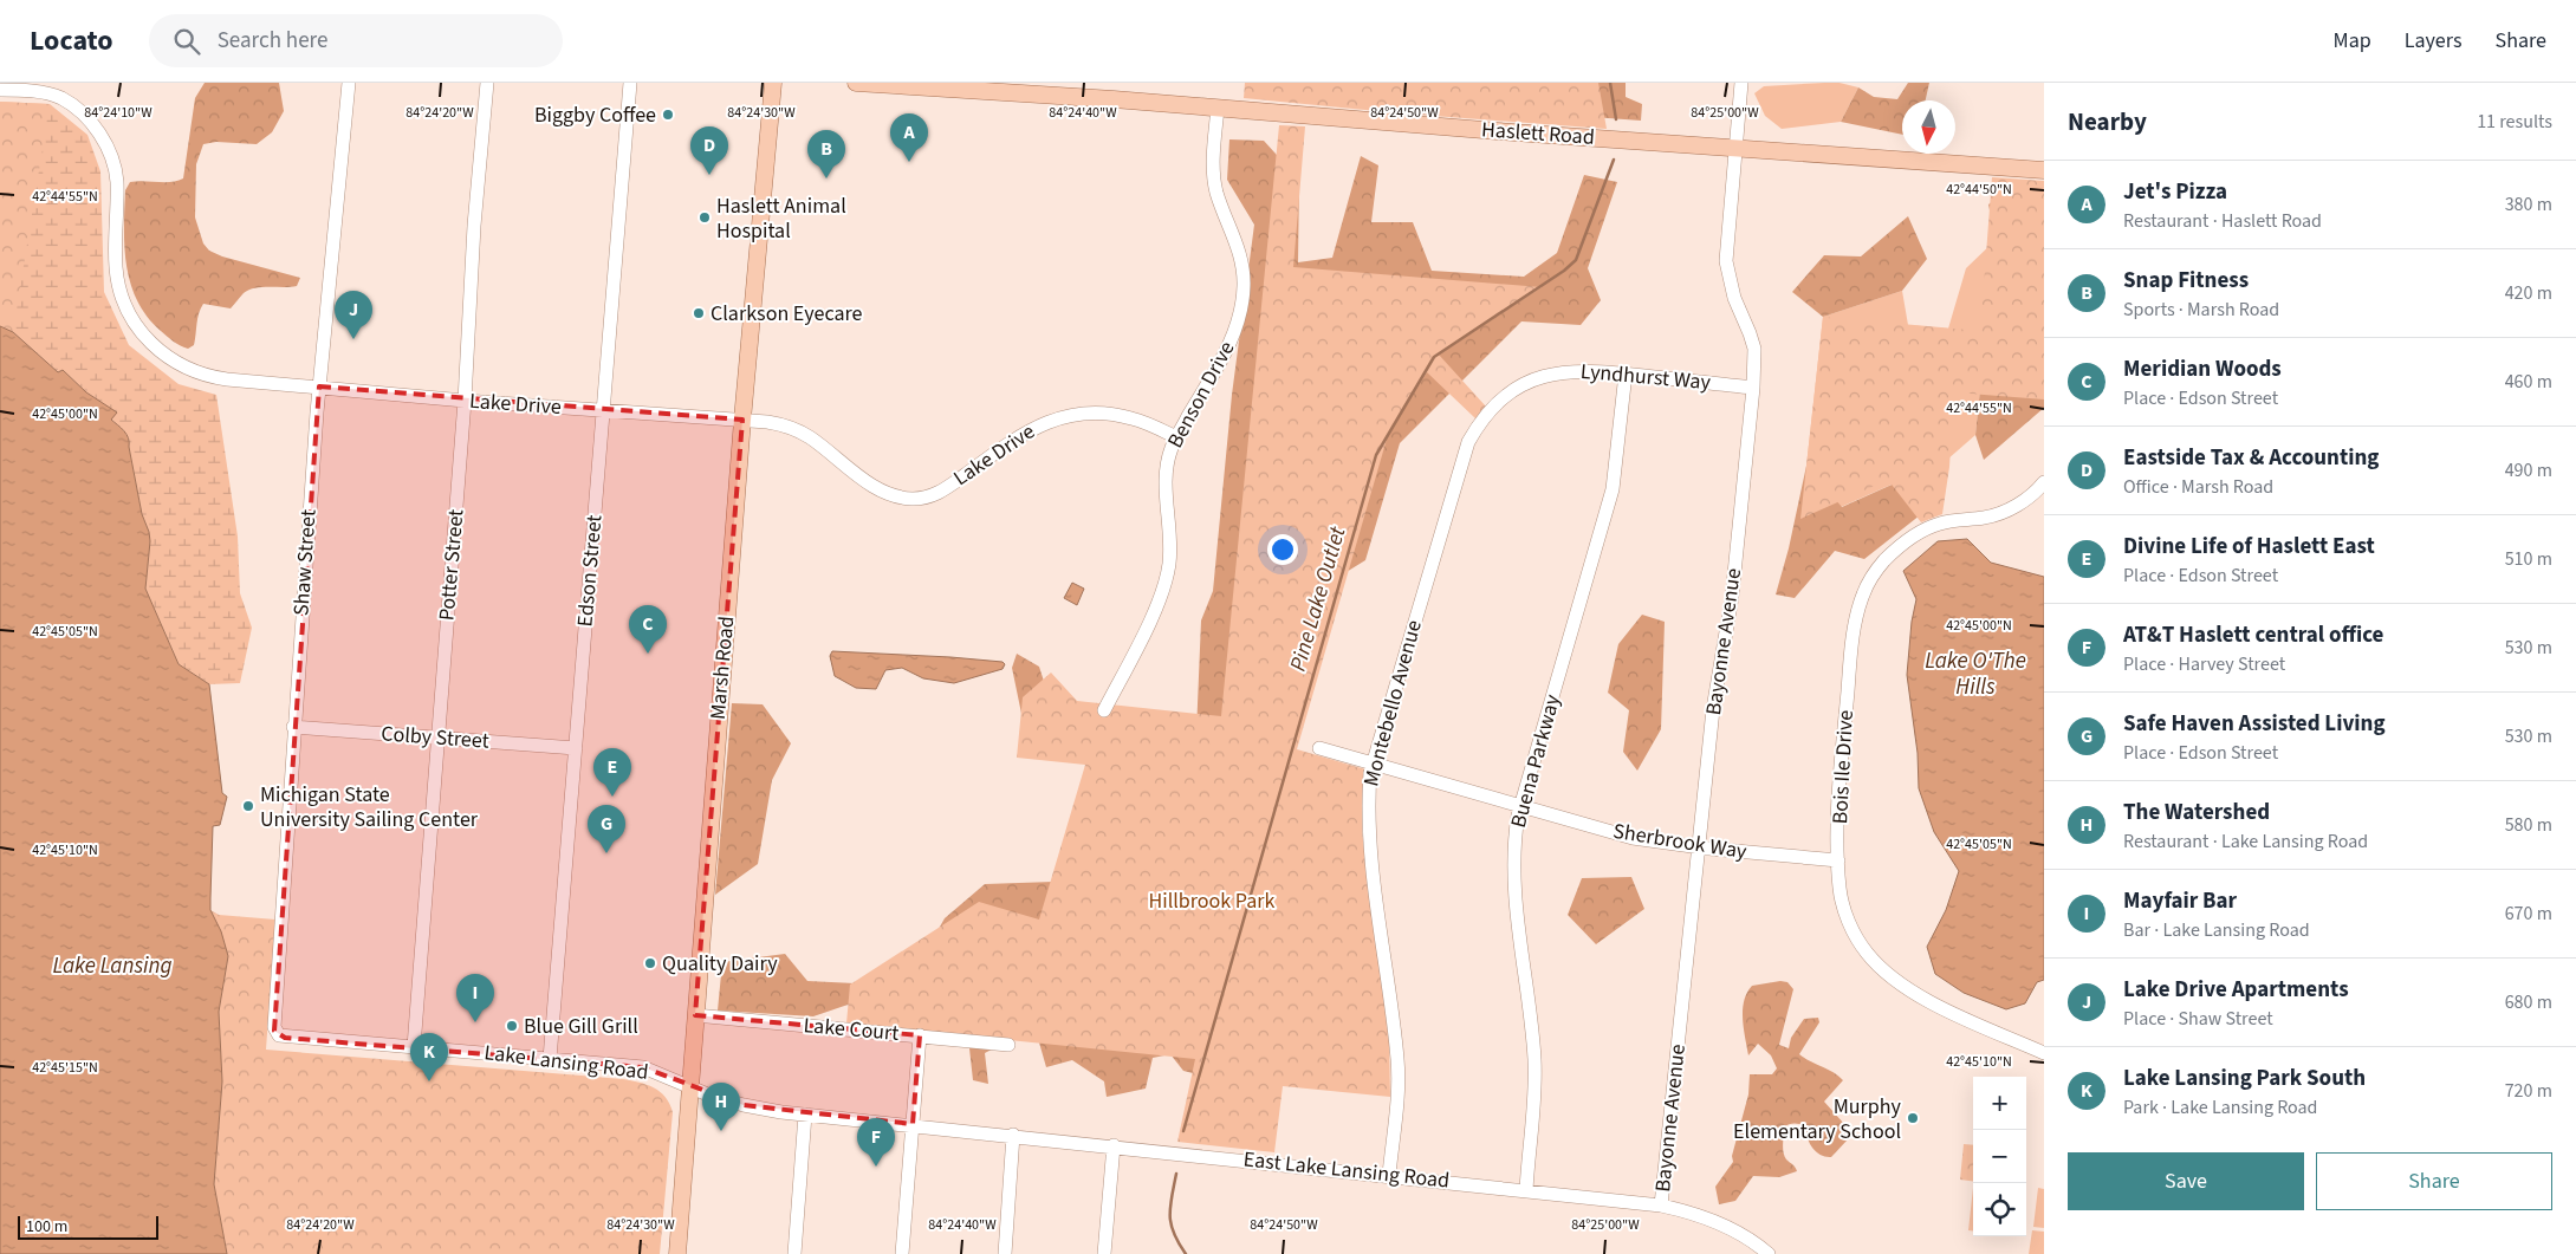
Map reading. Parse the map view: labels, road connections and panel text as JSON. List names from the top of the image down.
{
  "streets": {
    "main road": ["Haslett Road", "Marsh Road"],
    "street": [
      "Lyndhurst Way",
      "Benson Drive",
      "Lake Drive",
      "Shaw Street",
      "Potter Street",
      "Edson Street",
      "Bayonne Avenue",
      "Montebello Avenue",
      "Colby Street",
      "Buena Parkway",
      "Bois Ile Drive",
      "Sherbrook Way",
      "Lake Court",
      "Lake Lansing Road",
      "East Lake Lansing Road"
    ]
  },
  "crossings": [
    ["Haslett Road", "Benson Drive"],
    ["Haslett Road", "Bayonne Avenue"],
    ["Lyndhurst Way", "Bayonne Avenue"],
    ["Lyndhurst Way", "Montebello Avenue"],
    ["Lyndhurst Way", "Buena Parkway"],
    ["Benson Drive", "Lake Drive"],
    ["Lake Drive", "Shaw Street"],
    ["Lake Drive", "Potter Street"],
    ["Lake Drive", "Edson Street"],
    ["Lake Drive", "Marsh Road"],
    ["Shaw Street", "Colby Street"],
    ["Shaw Street", "Lake Lansing Road"],
    ["Potter Street", "Colby Street"],
    ["Potter Street", "Lake Lansing Road"],
    ["Edson Street", "Colby Street"],
    ["Edson Street", "Lake Lansing Road"],
    ["Bayonne Avenue", "Sherbrook Way"],
    ["Bayonne Avenue", "East Lake Lansing Road"],
    ["Marsh Road", "Lake Court"],
    ["Marsh Road", "Lake Lansing Road"],
    ["Montebello Avenue", "Sherbrook Way"],
    ["Montebello Avenue", "East Lake Lansing Road"],
    ["Buena Parkway", "Sherbrook Way"],
    ["Buena Parkway", "East Lake Lansing Road"],
    ["Bois Ile Drive", "Sherbrook Way"],
    ["Lake Lansing Road", "East Lake Lansing Road"]
  ],
  "water": ["Pine Lake Outlet", "Lake O'The Hills", "Lake Lansing"],
  "parks": ["Hillbrook Park"],
  "places": [
    "Biggby Coffee",
    "Haslett Animal Hospital",
    "Clarkson Eyecare",
    "Michigan State University Sailing Center",
    "Quality Dairy",
    "Blue Gill Grill",
    "Murphy Elementary School"
  ],
  "scale_bar": "100 m",
  "north": "bottom",
  "page": {
    "header": "Locato",
    "search": "Search here",
    "nav": ["Map", "Layers", "Share"],
    "heading": ["Nearby", "11 results"],
    "pins": [
      "A",
      "D",
      "B",
      "J",
      "C",
      "E",
      "G",
      "I",
      "K",
      "H",
      "F"
    ],
    "list": [
      {
        "mark": "A",
        "name": "Jet's Pizza",
        "note": "Restaurant · Haslett Road",
        "value": "380 m"
      },
      {
        "mark": "B",
        "name": "Snap Fitness",
        "note": "Sports · Marsh Road",
        "value": "420 m"
      },
      {
        "mark": "C",
        "name": "Meridian Woods",
        "note": "Place · Edson Street",
        "value": "460 m"
      },
      {
        "mark": "D",
        "name": "Eastside Tax & Accounting",
        "note": "Office · Marsh Road",
        "value": "490 m"
      },
      {
        "mark": "E",
        "name": "Divine Life of Haslett East",
        "note": "Place · Edson Street",
        "value": "510 m"
      },
      {
        "mark": "F",
        "name": "AT&T Haslett central office",
        "note": "Place · Harvey Street",
        "value": "530 m"
      },
      {
        "mark": "G",
        "name": "Safe Haven Assisted Living",
        "note": "Place · Edson Street",
        "value": "530 m"
      },
      {
        "mark": "H",
        "name": "The Watershed",
        "note": "Restaurant · Lake Lansing Road",
        "value": "580 m"
      },
      {
        "mark": "I",
        "name": "Mayfair Bar",
        "note": "Bar · Lake Lansing Road",
        "value": "670 m"
      },
      {
        "mark": "J",
        "name": "Lake Drive Apartments",
        "note": "Place · Shaw Street",
        "value": "680 m"
      },
      {
        "mark": "K",
        "name": "Lake Lansing Park South",
        "note": "Park · Lake Lansing Road",
        "value": "720 m"
      }
    ],
    "map_buttons": ["+", "−"],
    "buttons": ["Save", "Share"],
    "scale": "100 m"
  },
  "coordinates": [
    "84°24'10\"W",
    "84°24'20\"W",
    "84°24'30\"W",
    "84°24'40\"W",
    "84°24'50\"W",
    "84°25'00\"W",
    "42°44'50\"N",
    "42°44'55\"N",
    "42°45'00\"N",
    "42°45'05\"N",
    "42°45'10\"N",
    "42°45'15\"N"
  ]
}
